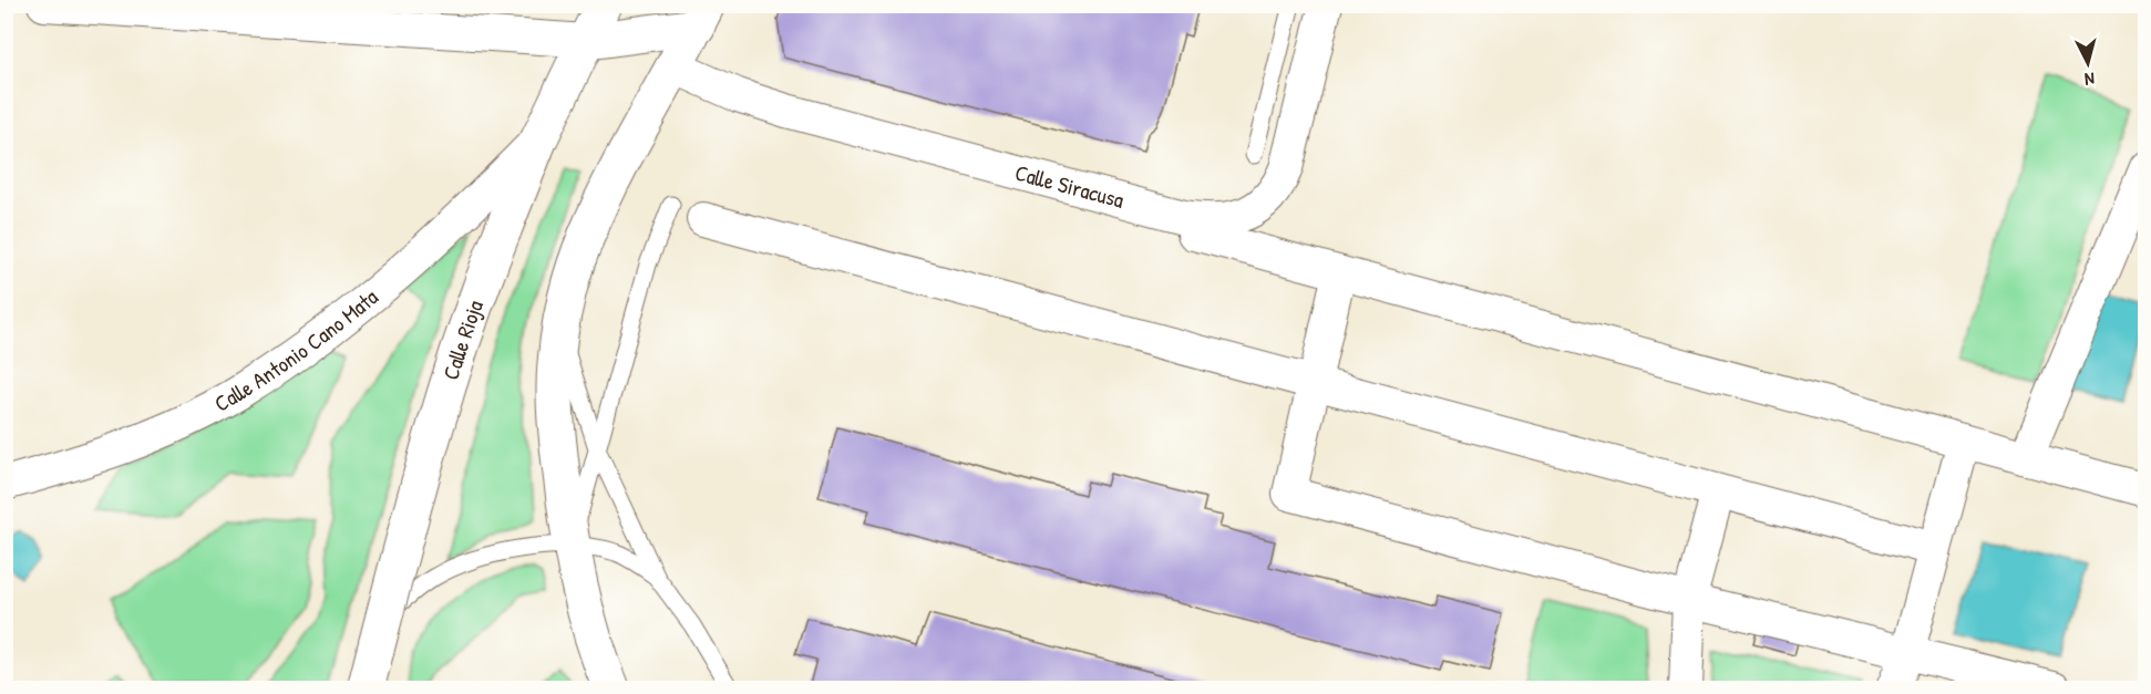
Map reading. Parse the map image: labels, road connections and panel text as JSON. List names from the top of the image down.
{
  "streets": {
    "main road": ["Calle Rioja"],
    "street": ["Calle Siracusa", "Calle Antonio Cano Mata"]
  },
  "crossings": [
    ["Calle Rioja", "Calle Antonio Cano Mata"]
  ],
  "north": "bottom"
}
